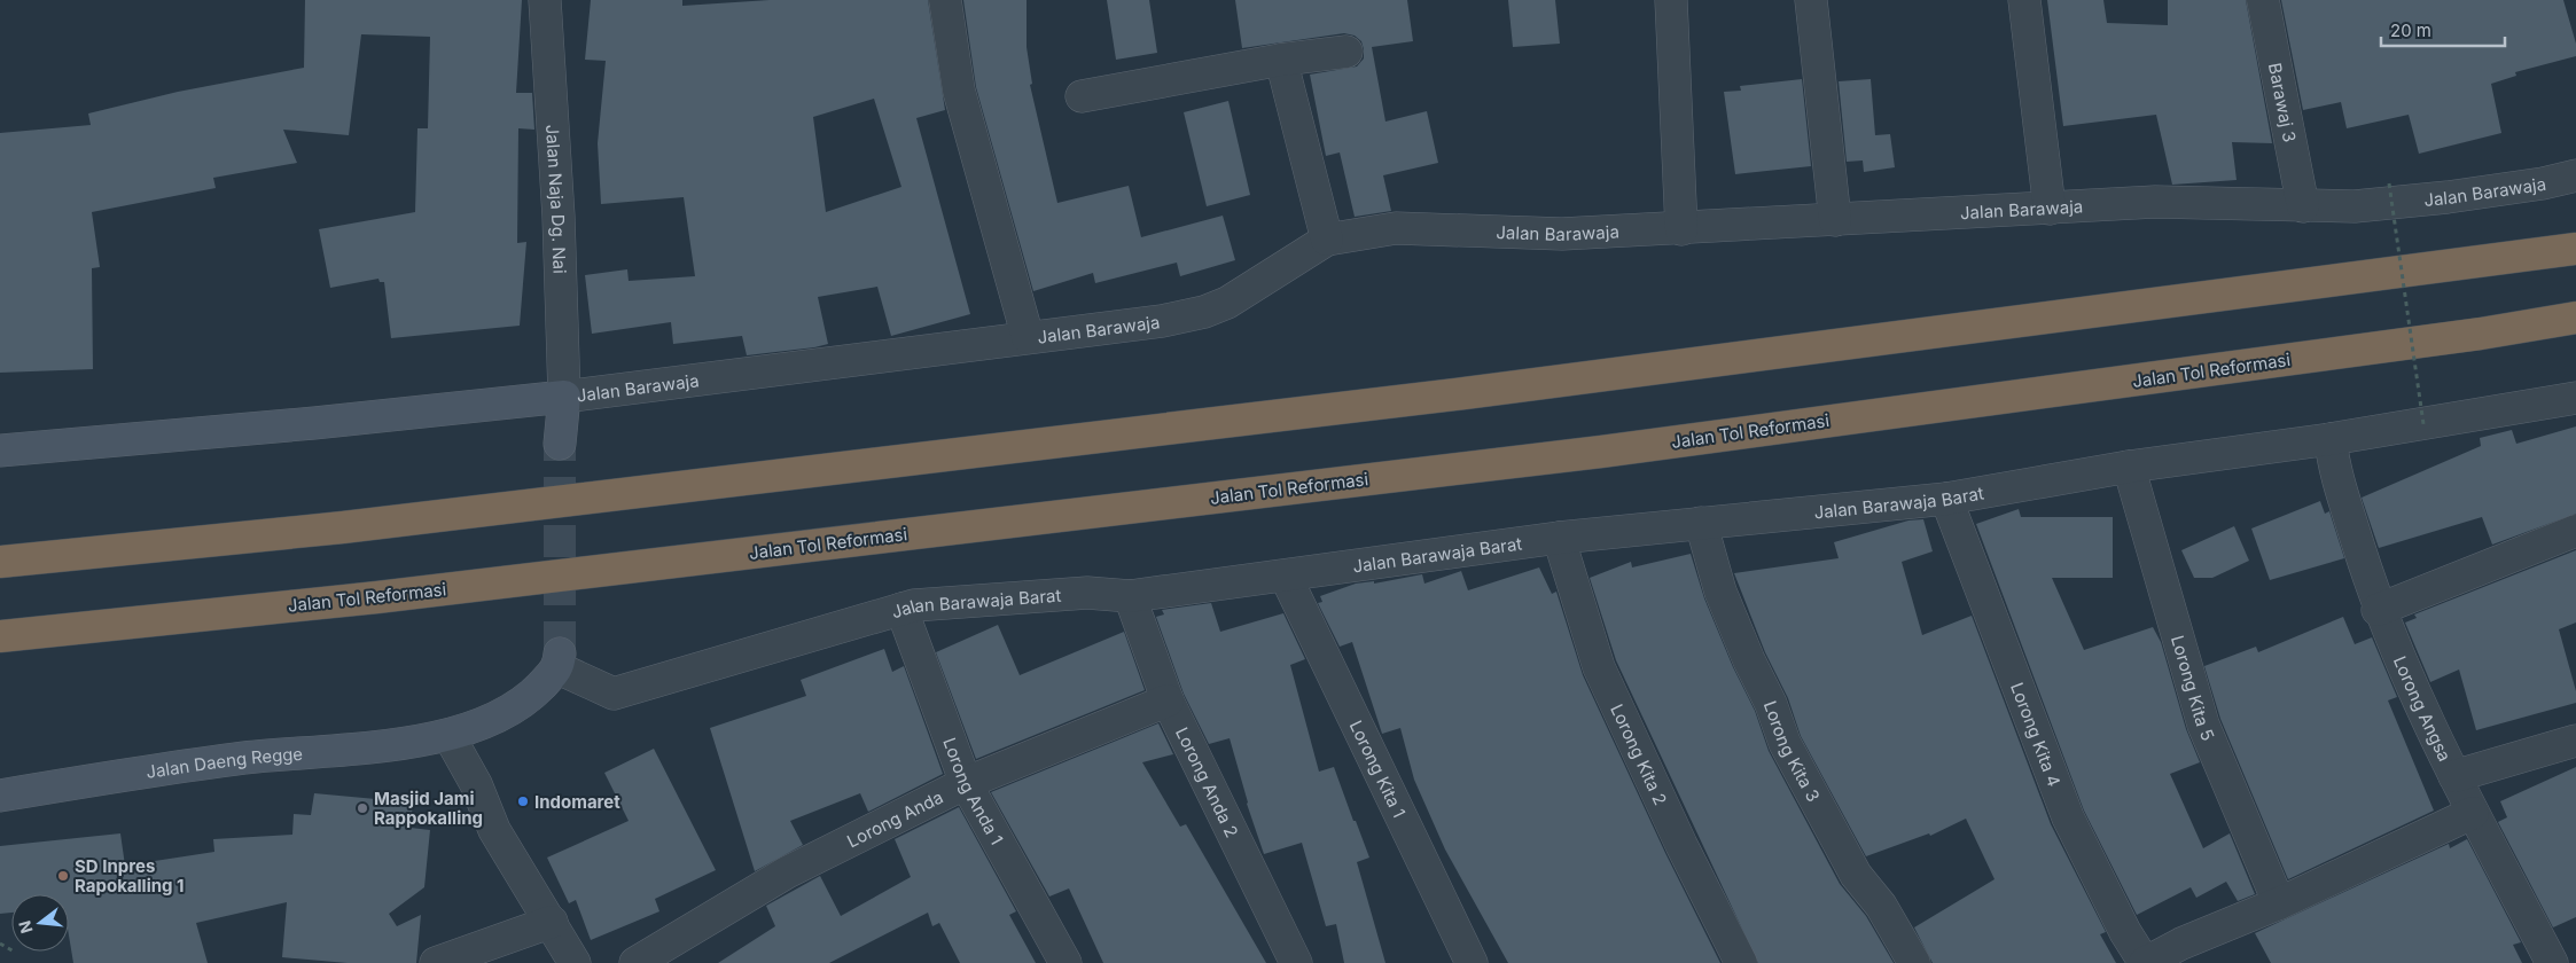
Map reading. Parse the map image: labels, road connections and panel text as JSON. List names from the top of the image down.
{
  "streets": {
    "highway": ["Jalan Tol Reformasi"],
    "street": [
      "Barawaj 3",
      "Jalan Barawaja",
      "Jalan Naja Dg. Nai",
      "Jalan Barawaja Barat",
      "Lorong Kita 5",
      "Lorong Angsa",
      "Lorong Kita 4",
      "Lorong Kita 3",
      "Lorong Kita 2",
      "Jalan Daeng Regge",
      "Lorong Kita 1",
      "Lorong Anda 2",
      "Lorong Anda 1",
      "Lorong Anda"
    ]
  },
  "crossings": [
    ["Barawaj 3", "Jalan Barawaja"],
    ["Jalan Barawaja", "Jalan Naja Dg. Nai"],
    ["Jalan Barawaja Barat", "Lorong Kita 5"],
    ["Jalan Barawaja Barat", "Lorong Angsa"],
    ["Jalan Barawaja Barat", "Lorong Kita 4"],
    ["Jalan Barawaja Barat", "Lorong Kita 3"],
    ["Jalan Barawaja Barat", "Lorong Kita 2"],
    ["Jalan Barawaja Barat", "Jalan Daeng Regge"],
    ["Jalan Barawaja Barat", "Lorong Kita 1"],
    ["Jalan Barawaja Barat", "Lorong Anda 2"],
    ["Jalan Barawaja Barat", "Lorong Anda 1"],
    ["Lorong Anda 2", "Lorong Anda"],
    ["Lorong Anda 1", "Lorong Anda"]
  ],
  "places": ["Indomaret", "Masjid Jami Rappokalling", "SD Inpres Rapokalling 1"],
  "scale_bar": "20 m",
  "north": "left"
}
